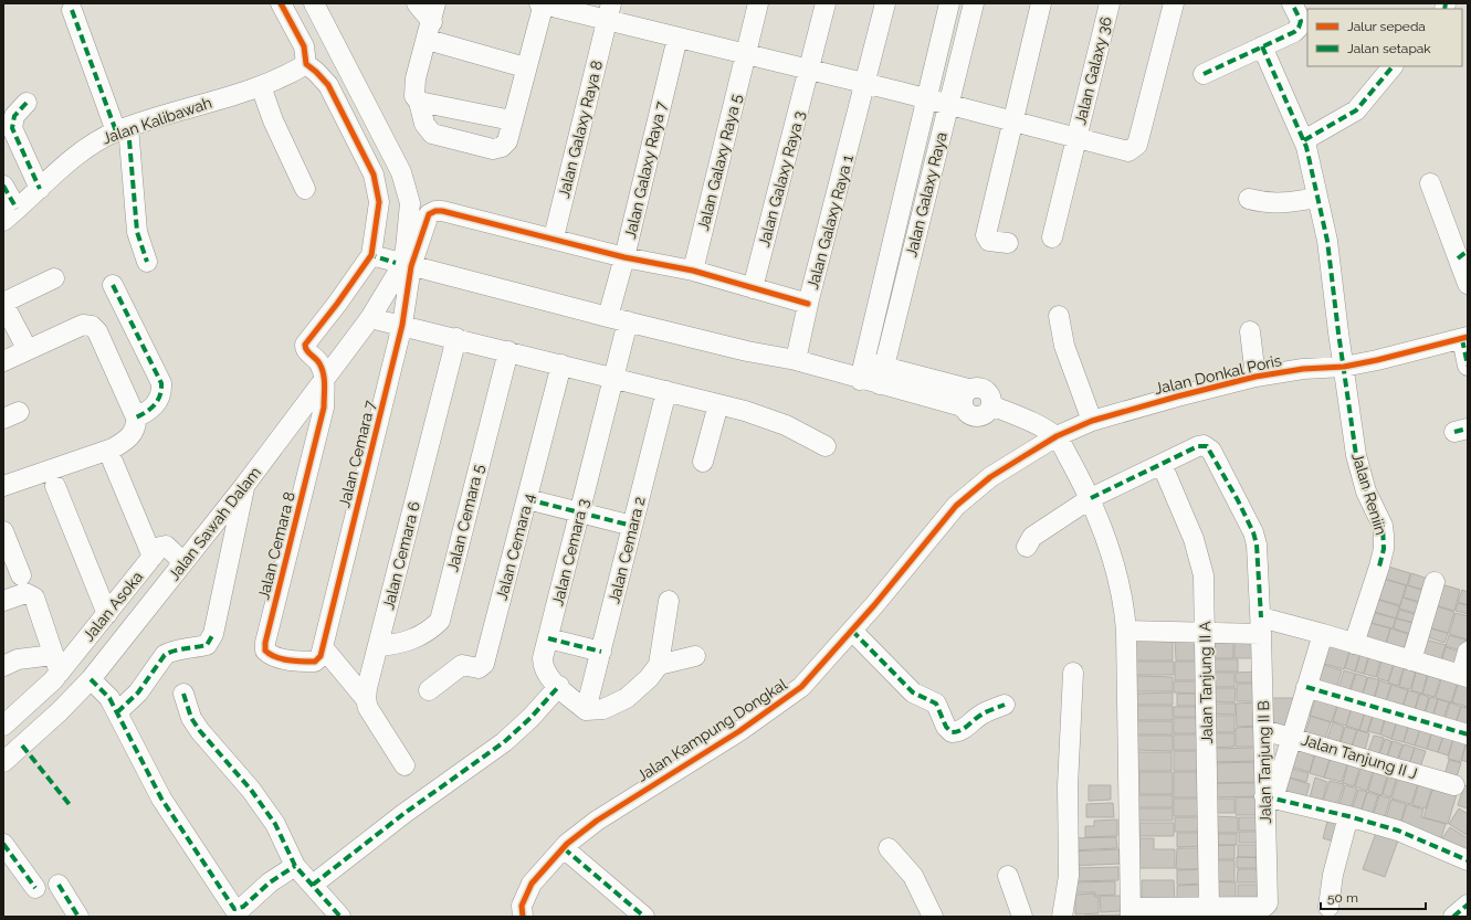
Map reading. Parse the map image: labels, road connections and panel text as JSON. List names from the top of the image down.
{
  "streets": {
    "street": [
      "Jalan Galaxy 36",
      "Jalan Kalibawah",
      "Jalan Galaxy Raya 8",
      "Jalan Galaxy Raya 5",
      "Jalan Galaxy Raya 7",
      "Jalan Galaxy Raya 3",
      "Jalan Galaxy Raya",
      "Jalan Galaxy Raya 1",
      "Jalan Donkal Poris",
      "Jalan Cemara 7",
      "Jalan Reniin",
      "Jalan Cemara 5",
      "Jalan Sawah Dalam",
      "Jalan Cemara 8",
      "Jalan Cemara 4",
      "Jalan Cemara 2",
      "Jalan Cemara 3",
      "Jalan Cemara 6",
      "Jalan Asoka",
      "Jalan Tanjung II A",
      "Jalan Kampung Dongkal",
      "Jalan Tanjung II J",
      "Jalan Tanjung II B"
    ]
  },
  "crossings": [
    ["Jalan Donkal Poris", "Jalan Reniin"],
    ["Jalan Donkal Poris", "Jalan Kampung Dongkal"],
    ["Jalan Cemara 7", "Jalan Sawah Dalam"],
    ["Jalan Cemara 7", "Jalan Cemara 8"],
    ["Jalan Cemara 5", "Jalan Cemara 6"],
    ["Jalan Sawah Dalam", "Jalan Cemara 8"],
    ["Jalan Sawah Dalam", "Jalan Asoka"],
    ["Jalan Cemara 2", "Jalan Cemara 3"],
    ["Jalan Tanjung II A", "Jalan Tanjung II B"],
    ["Jalan Tanjung II J", "Jalan Tanjung II B"]
  ],
  "legend": ["Jalur sepeda", "Jalan setapak"],
  "scale_bar": "50 m"
}
